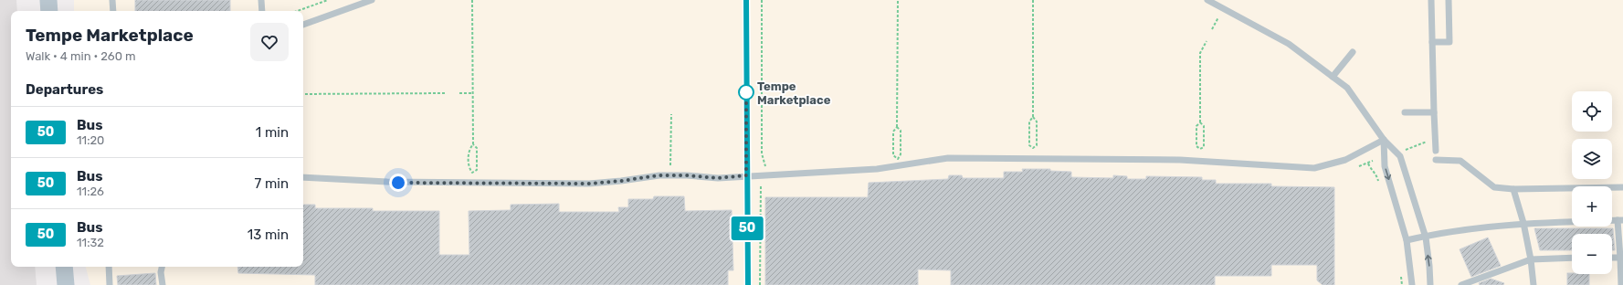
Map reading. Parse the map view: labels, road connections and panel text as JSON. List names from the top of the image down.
{
  "places": ["Tempe Marketplace"],
  "lines": ["bus line 50"],
  "page": {
    "on_map": "50",
    "heading": [
      ["Tempe Marketplace", "Walk · 4 min · 260 m"],
      "Departures"
    ],
    "map_buttons": ["+", "−"],
    "list": [
      {
        "mark": "50",
        "name": "Bus",
        "note": "11:20",
        "value": "1 min"
      },
      {
        "mark": "50",
        "name": "Bus",
        "note": "11:26",
        "value": "7 min"
      },
      {
        "mark": "50",
        "name": "Bus",
        "note": "11:32",
        "value": "13 min"
      }
    ]
  }
}
